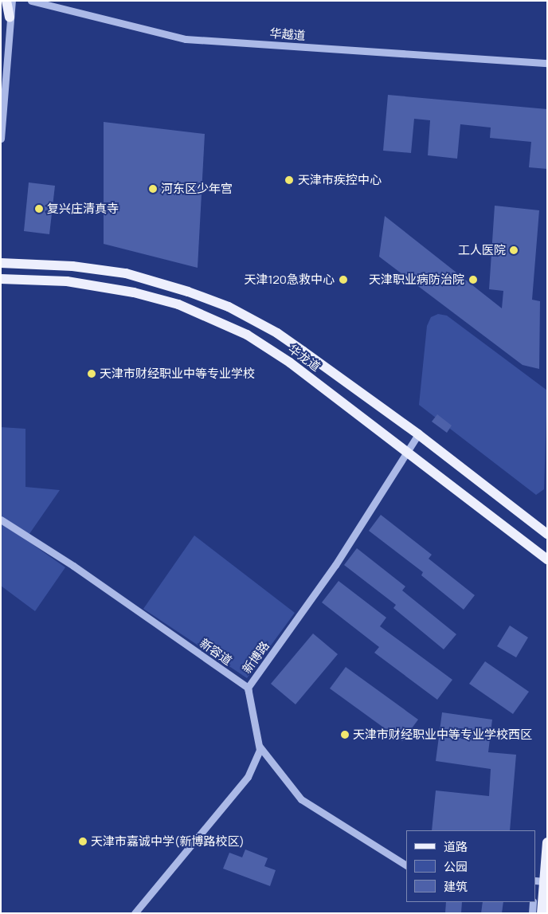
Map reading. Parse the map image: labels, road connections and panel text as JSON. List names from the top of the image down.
{
  "streets": {
    "main road": ["华龙道"],
    "street": ["华越道", "新容道", "新博路"]
  },
  "crossings": [
    ["华龙道", "新博路"],
    ["新容道", "新博路"]
  ],
  "places": [
    "天津市疾控中心",
    "河东区少年宫",
    "复兴庄清真寺",
    "工人医院",
    "天津120急救中心",
    "天津职业病防治院",
    "天津市财经职业中等专业学校",
    "天津市财经职业中等专业学校西区",
    "天津市嘉诚中学(新博路校区)"
  ],
  "legend": ["道路", "公园", "建筑"]
}
